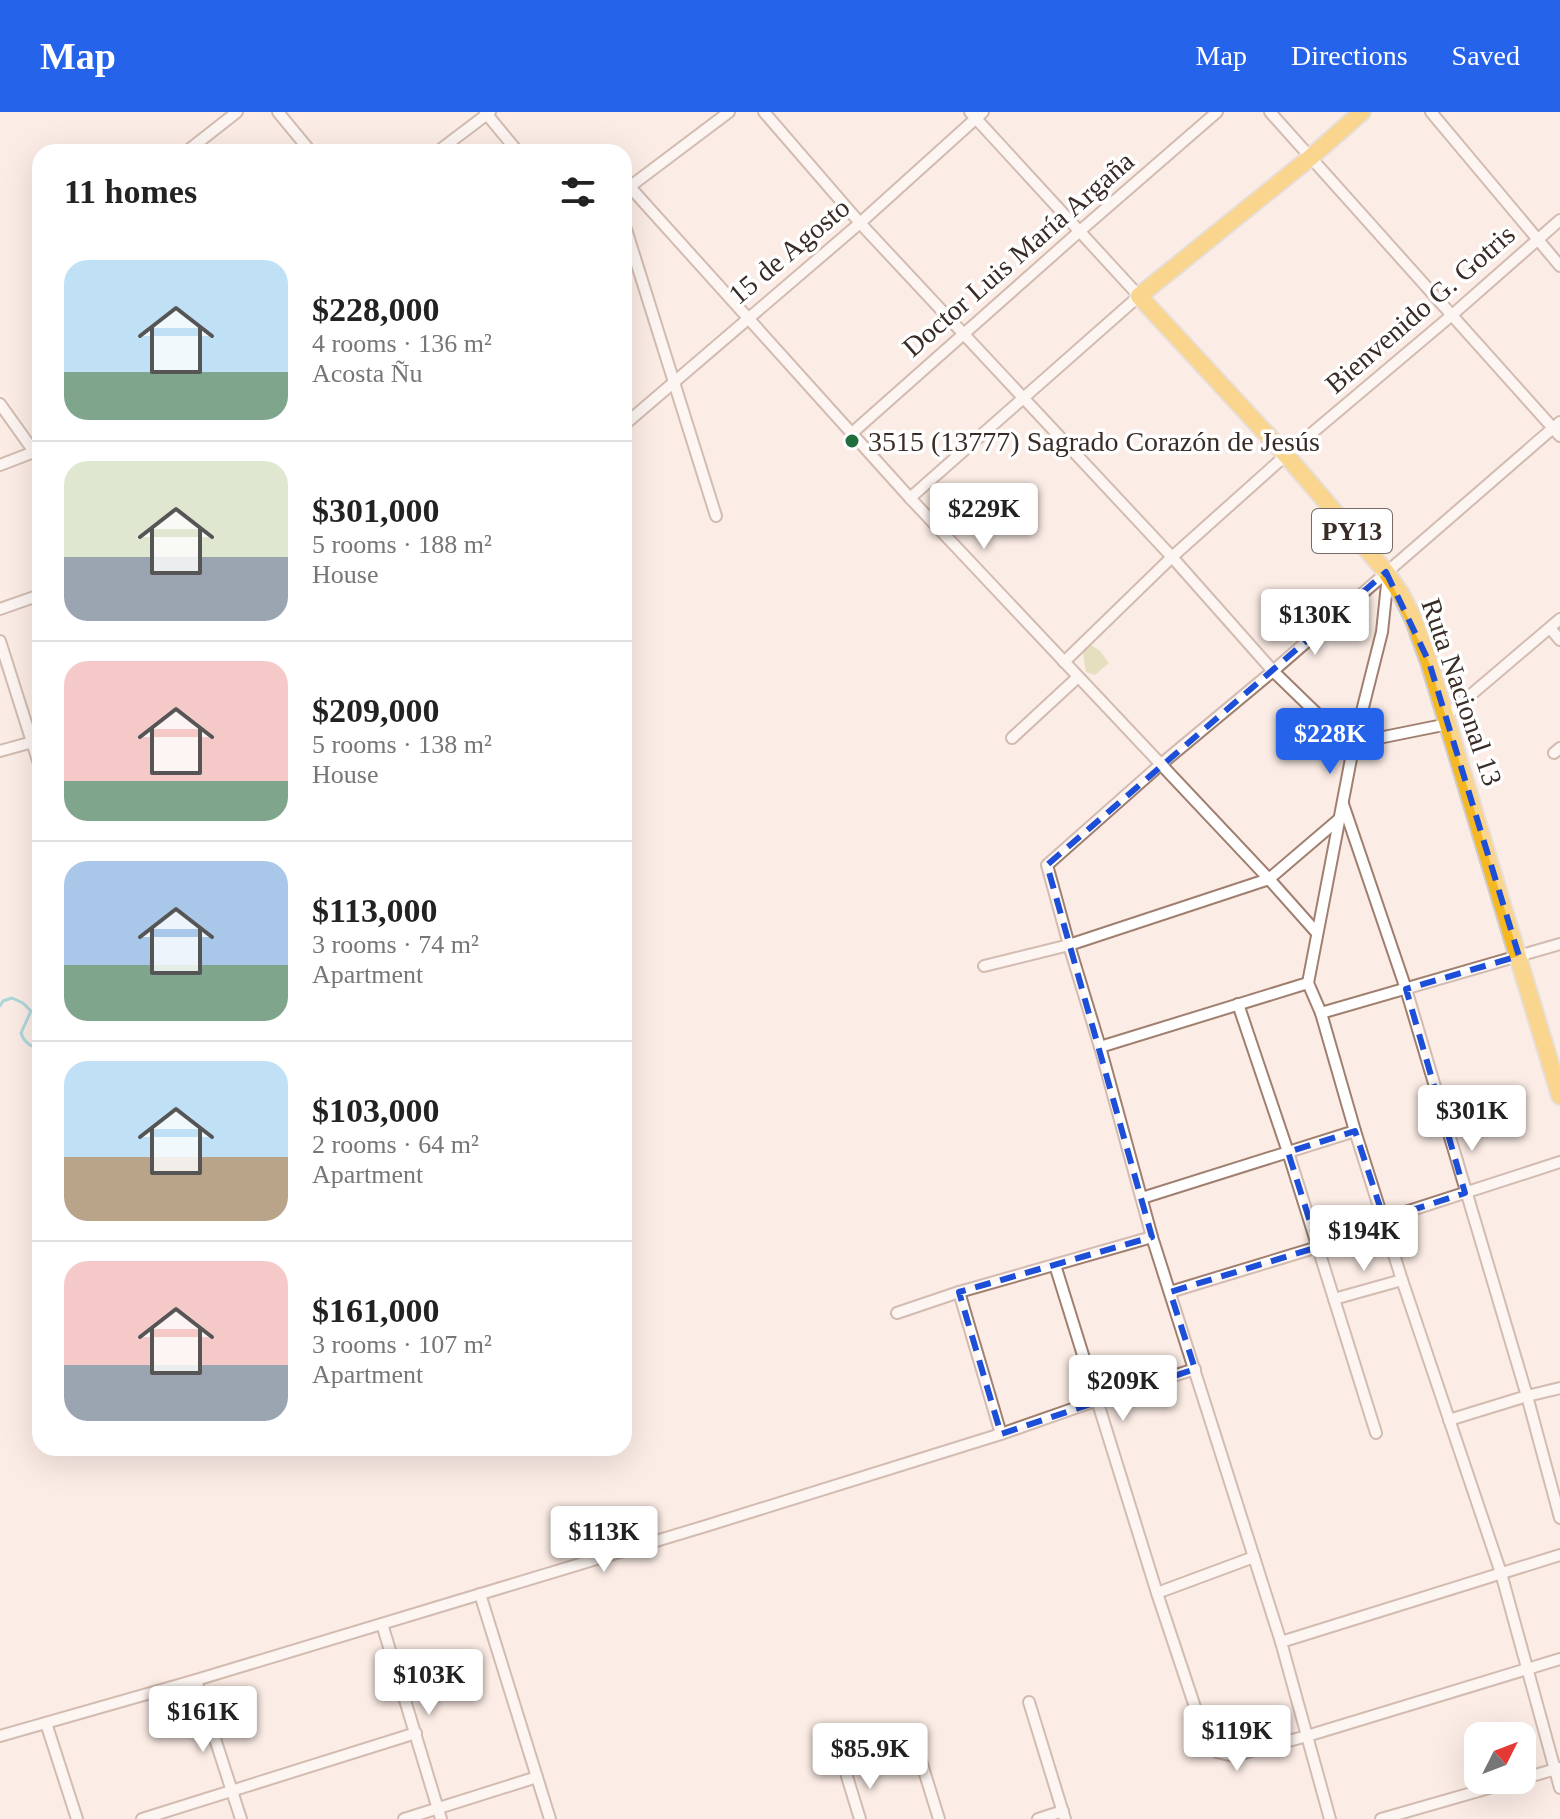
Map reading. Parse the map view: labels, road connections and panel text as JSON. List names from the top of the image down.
{
  "streets": {
    "highway": ["PY13", "Ruta Nacional 13"],
    "street": ["15 de Agosto", "Doctor Luis María Argaña", "Bienvenido G. Gotris"]
  },
  "crossings": [
    ["Bienvenido G. Gotris", "Ruta Nacional 13"]
  ],
  "places": ["3515 (13777) Sagrado Corazón de Jesús"],
  "north": "top right",
  "page": {
    "header": "Map",
    "nav": ["Map", "Directions", "Saved"],
    "heading": "11 homes",
    "list": [
      {
        "name": "$228,000",
        "note": "4 rooms · 136 m² · Acosta Ñu"
      },
      {
        "name": "$301,000",
        "note": "5 rooms · 188 m² · House"
      },
      {
        "name": "$209,000",
        "note": "5 rooms · 138 m² · House"
      },
      {
        "name": "$113,000",
        "note": "3 rooms · 74 m² · Apartment"
      },
      {
        "name": "$103,000",
        "note": "2 rooms · 64 m² · Apartment"
      },
      {
        "name": "$161,000",
        "note": "3 rooms · 107 m² · Apartment"
      }
    ],
    "price": [
      "$229K",
      "$130K",
      "$228K",
      "$301K",
      "$194K",
      "$209K",
      "$113K",
      "$103K",
      "$161K",
      "$119K",
      "$85.9K"
    ]
  }
}
